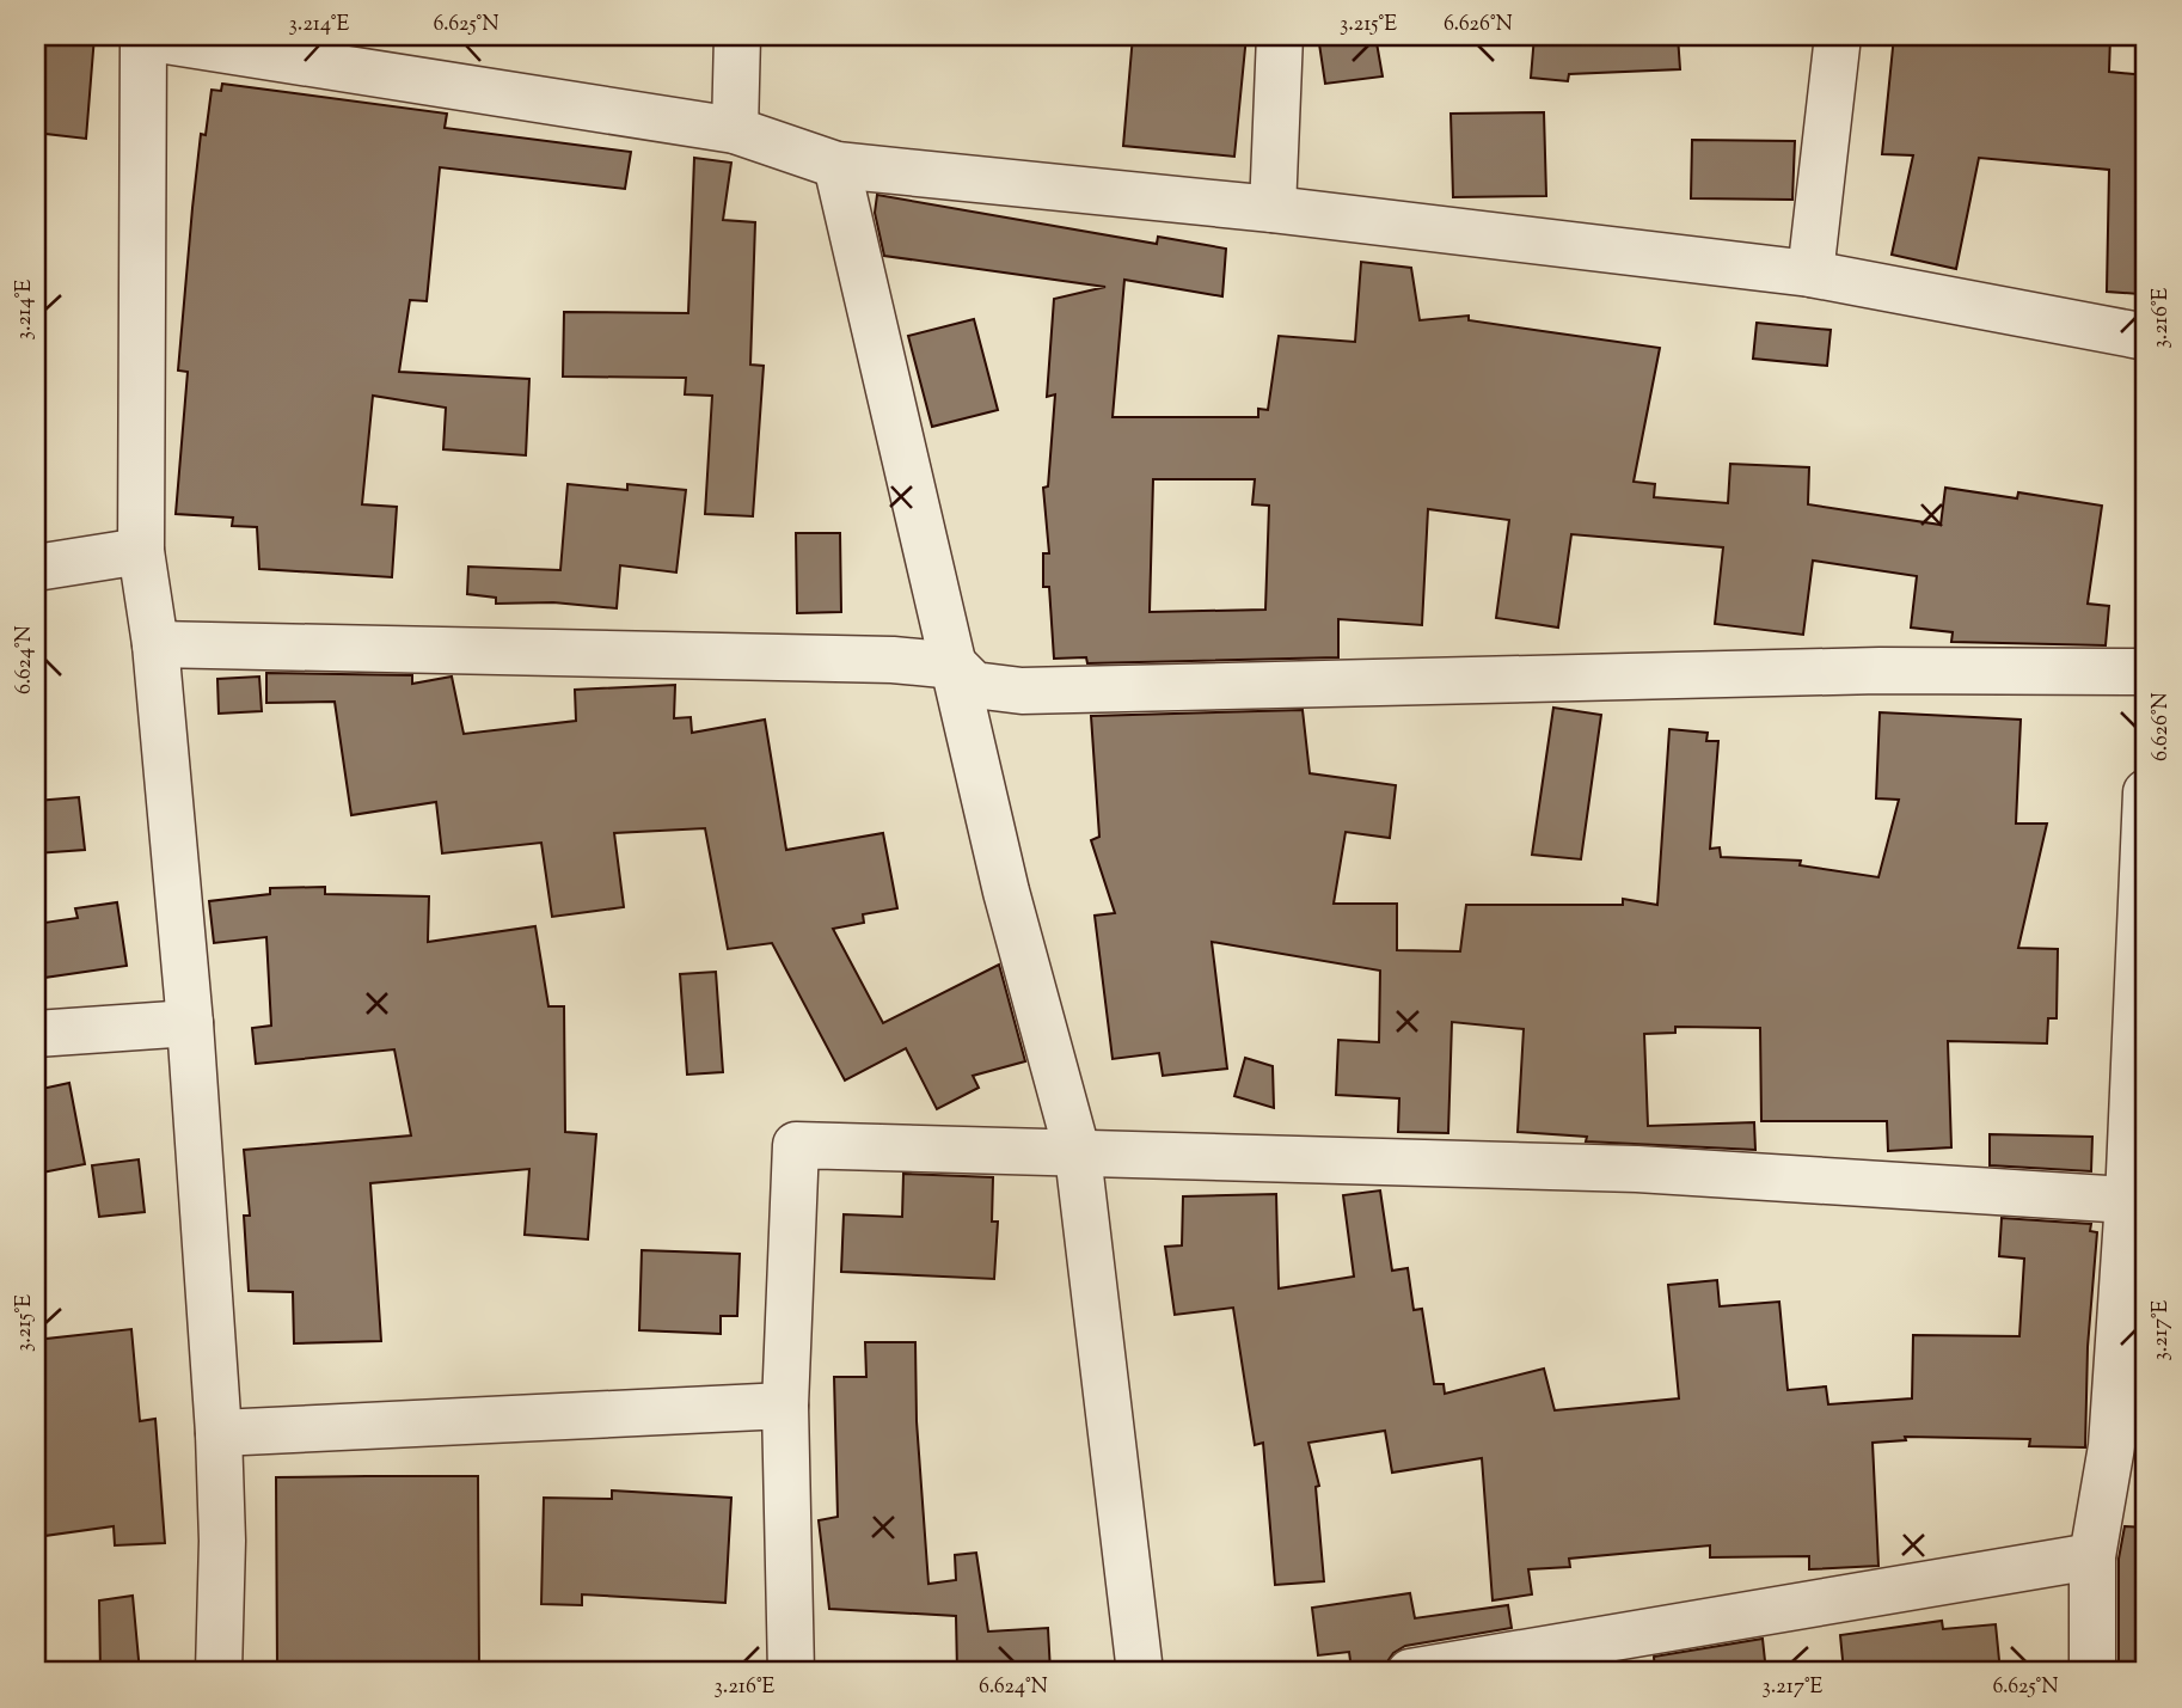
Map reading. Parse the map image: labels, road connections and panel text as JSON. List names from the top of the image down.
{
  "coordinates": [
    "3.214°E",
    "6.625°N",
    "3.215°E",
    "6.626°N",
    "3.216°E",
    "6.624°N",
    "3.217°E"
  ]
}
